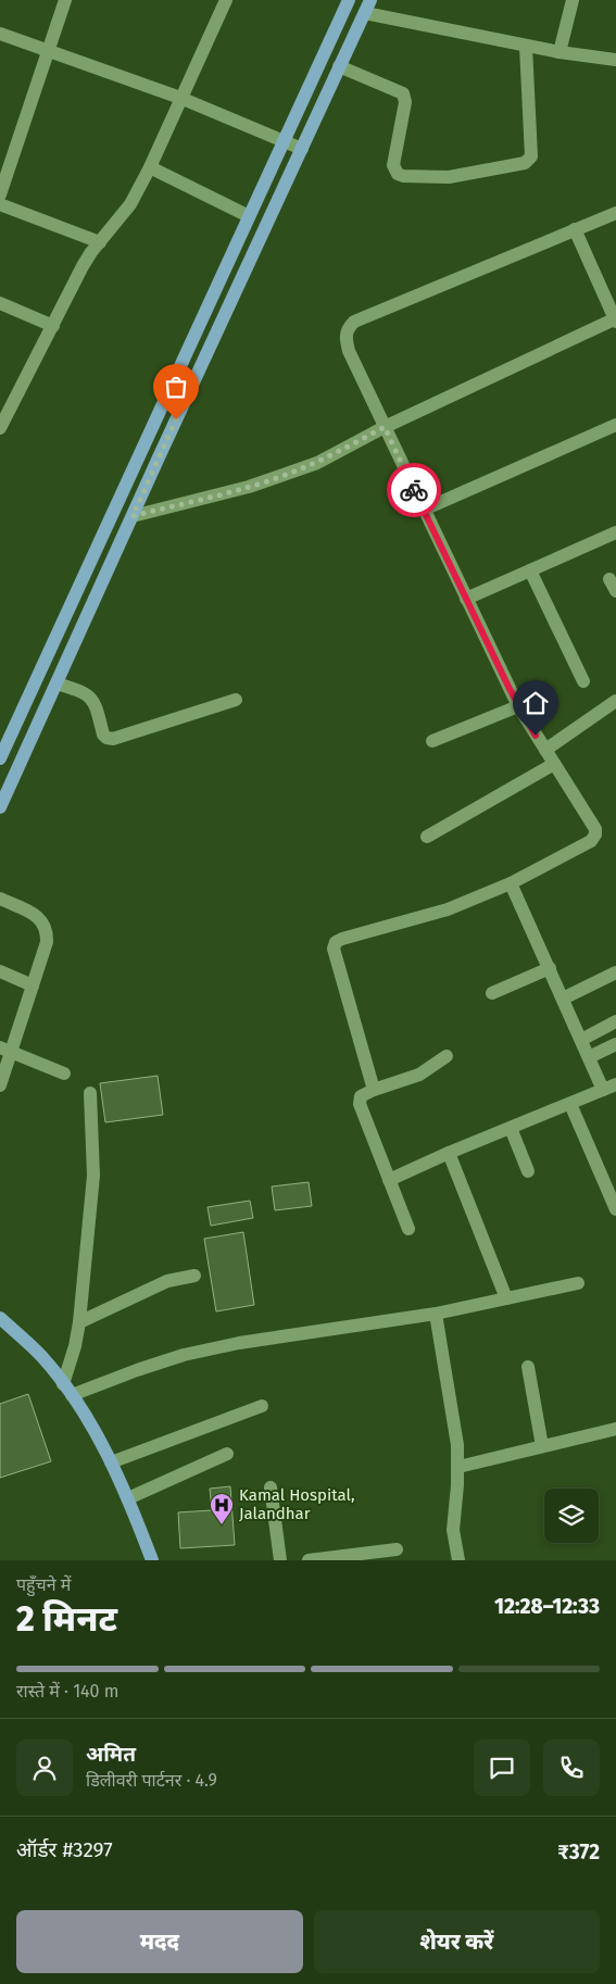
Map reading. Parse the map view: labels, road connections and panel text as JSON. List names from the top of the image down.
{
  "places": {
    "hospital": ["Kamal Hospital, Jalandhar"]
  },
  "page": {
    "heading": ["2 मिनट", "पहुँचने में", "12:28–12:33"],
    "panel": [
      "अमित",
      "डिलीवरी पार्टनर · 4.9",
      "ऑर्डर #3297",
      "₹372"
    ],
    "bar": "रास्ते में · 140 m",
    "buttons": ["मदद", "शेयर करें"]
  }
}
